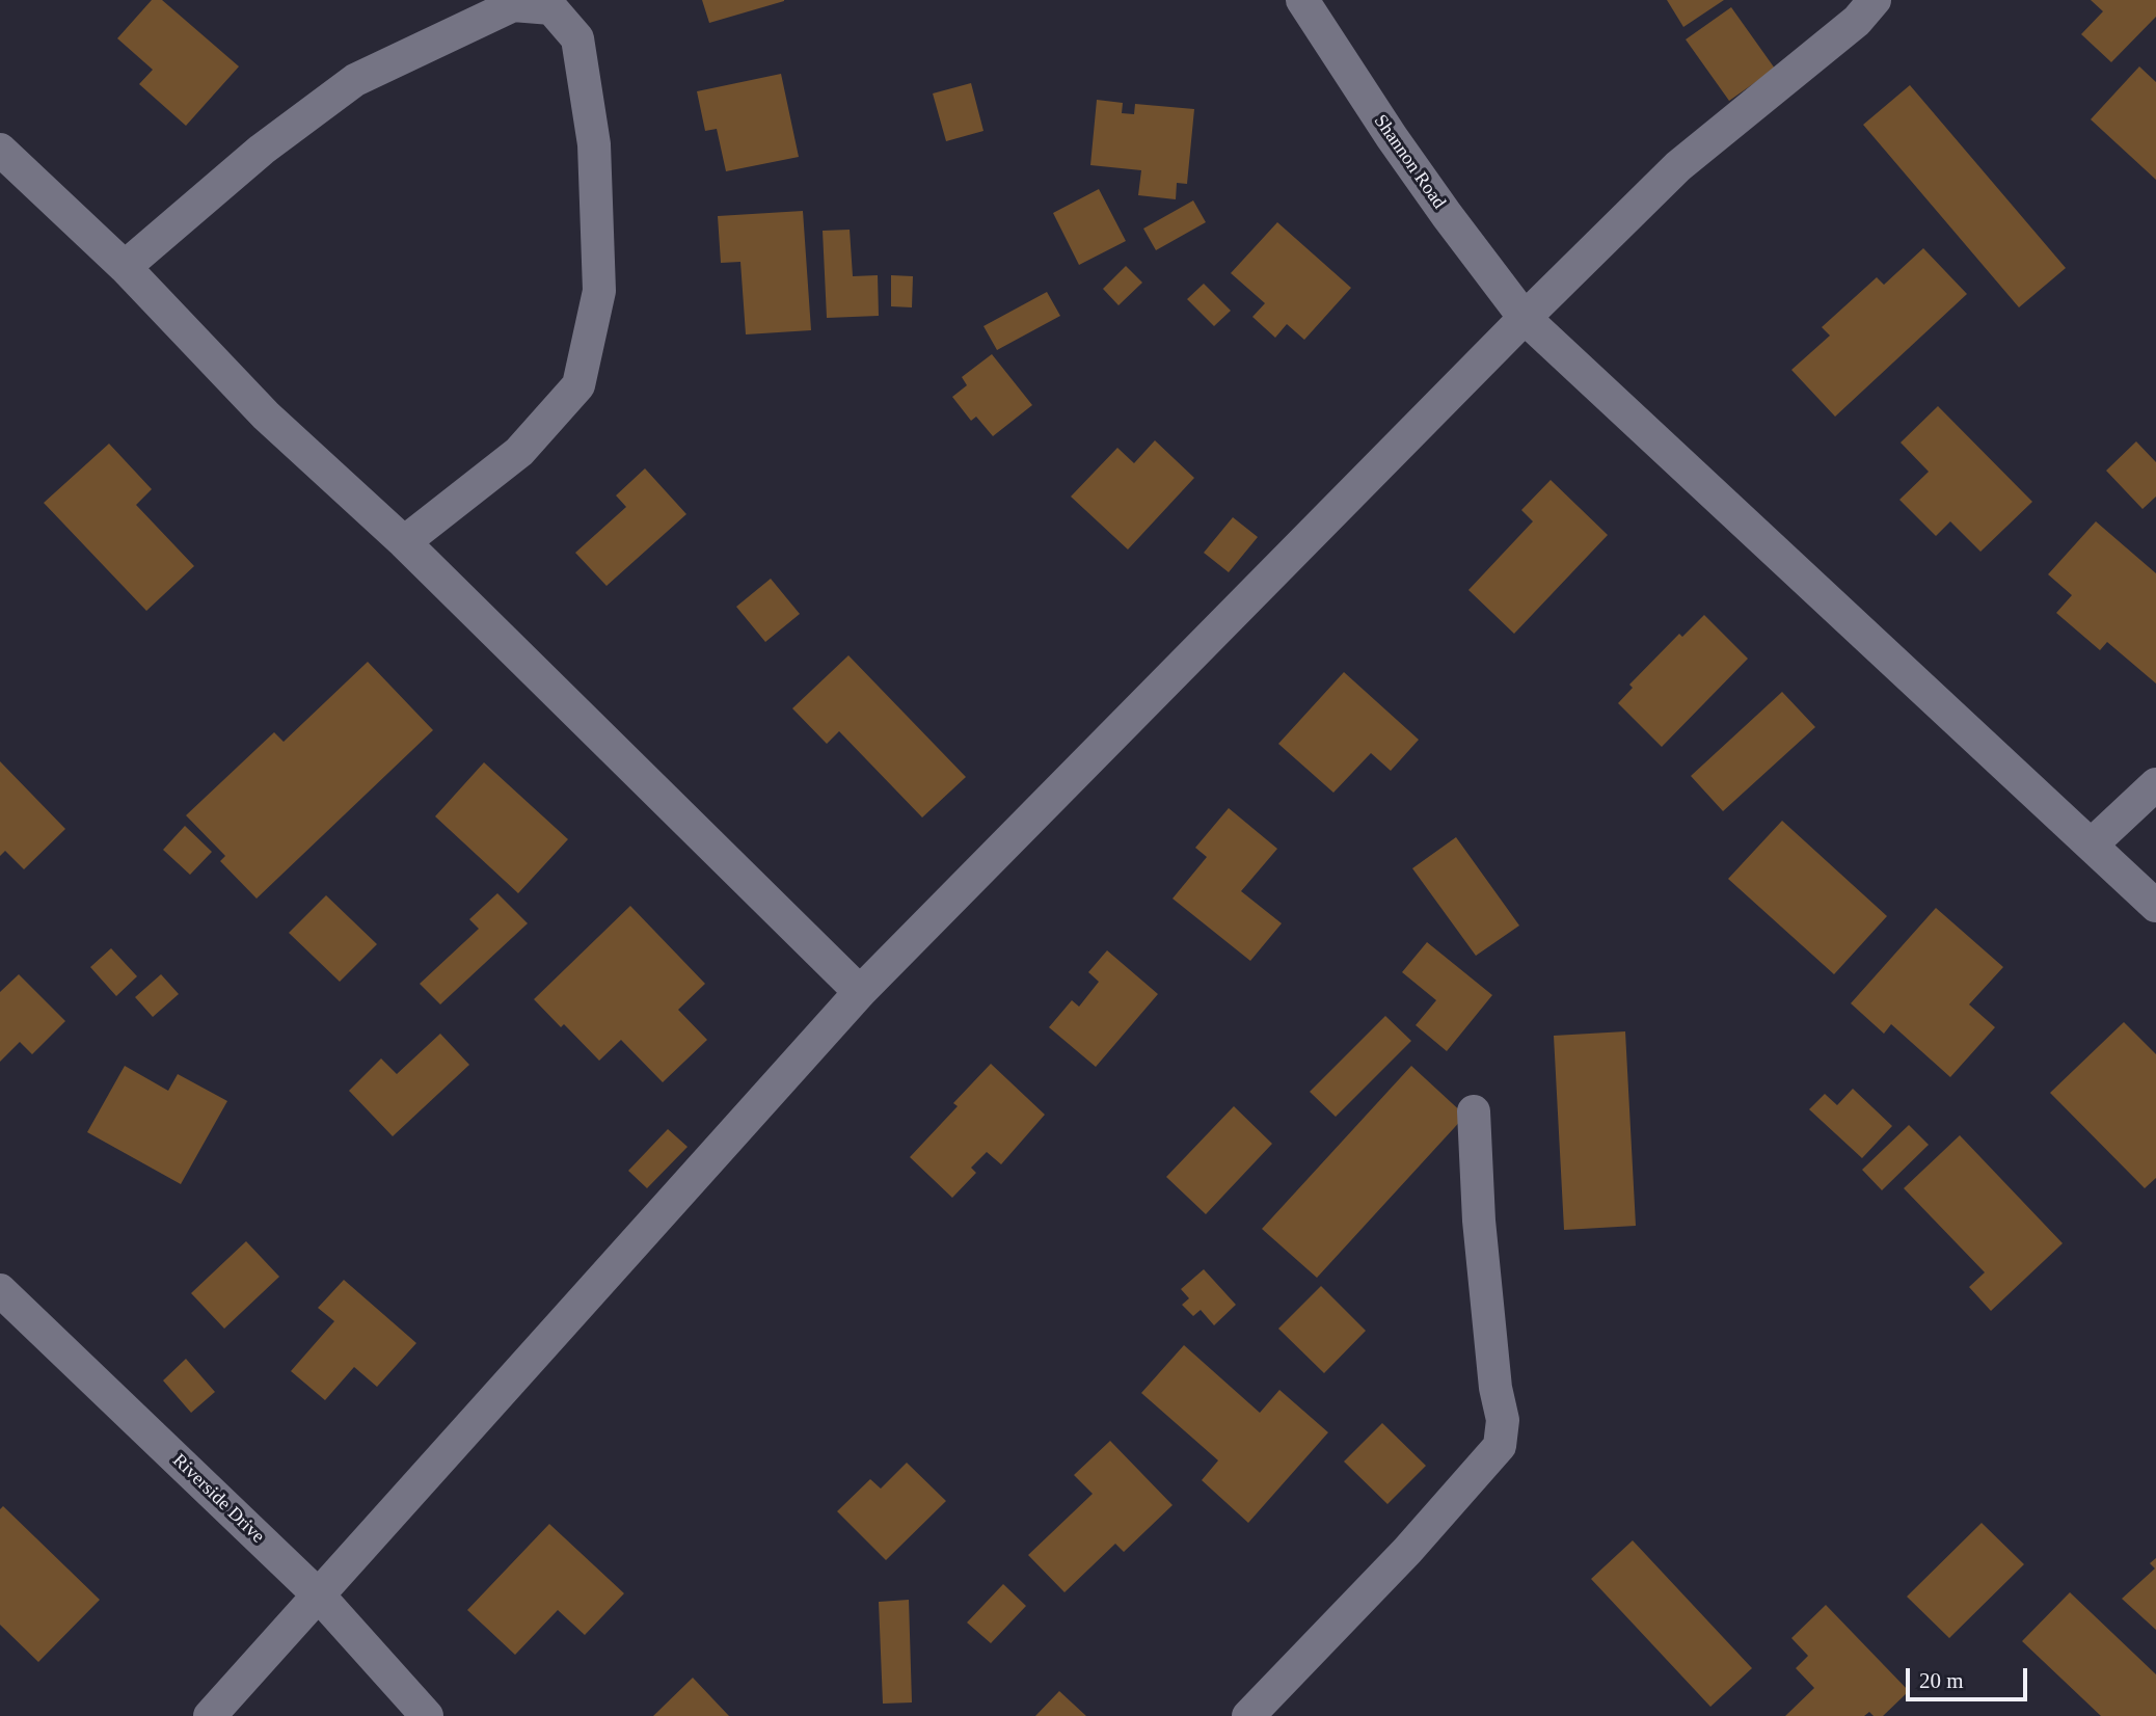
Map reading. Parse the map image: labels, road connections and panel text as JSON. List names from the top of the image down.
{
  "streets": {
    "street": ["Shannon Road", "Riverside Drive"]
  },
  "scale_bar": "20 m"
}
